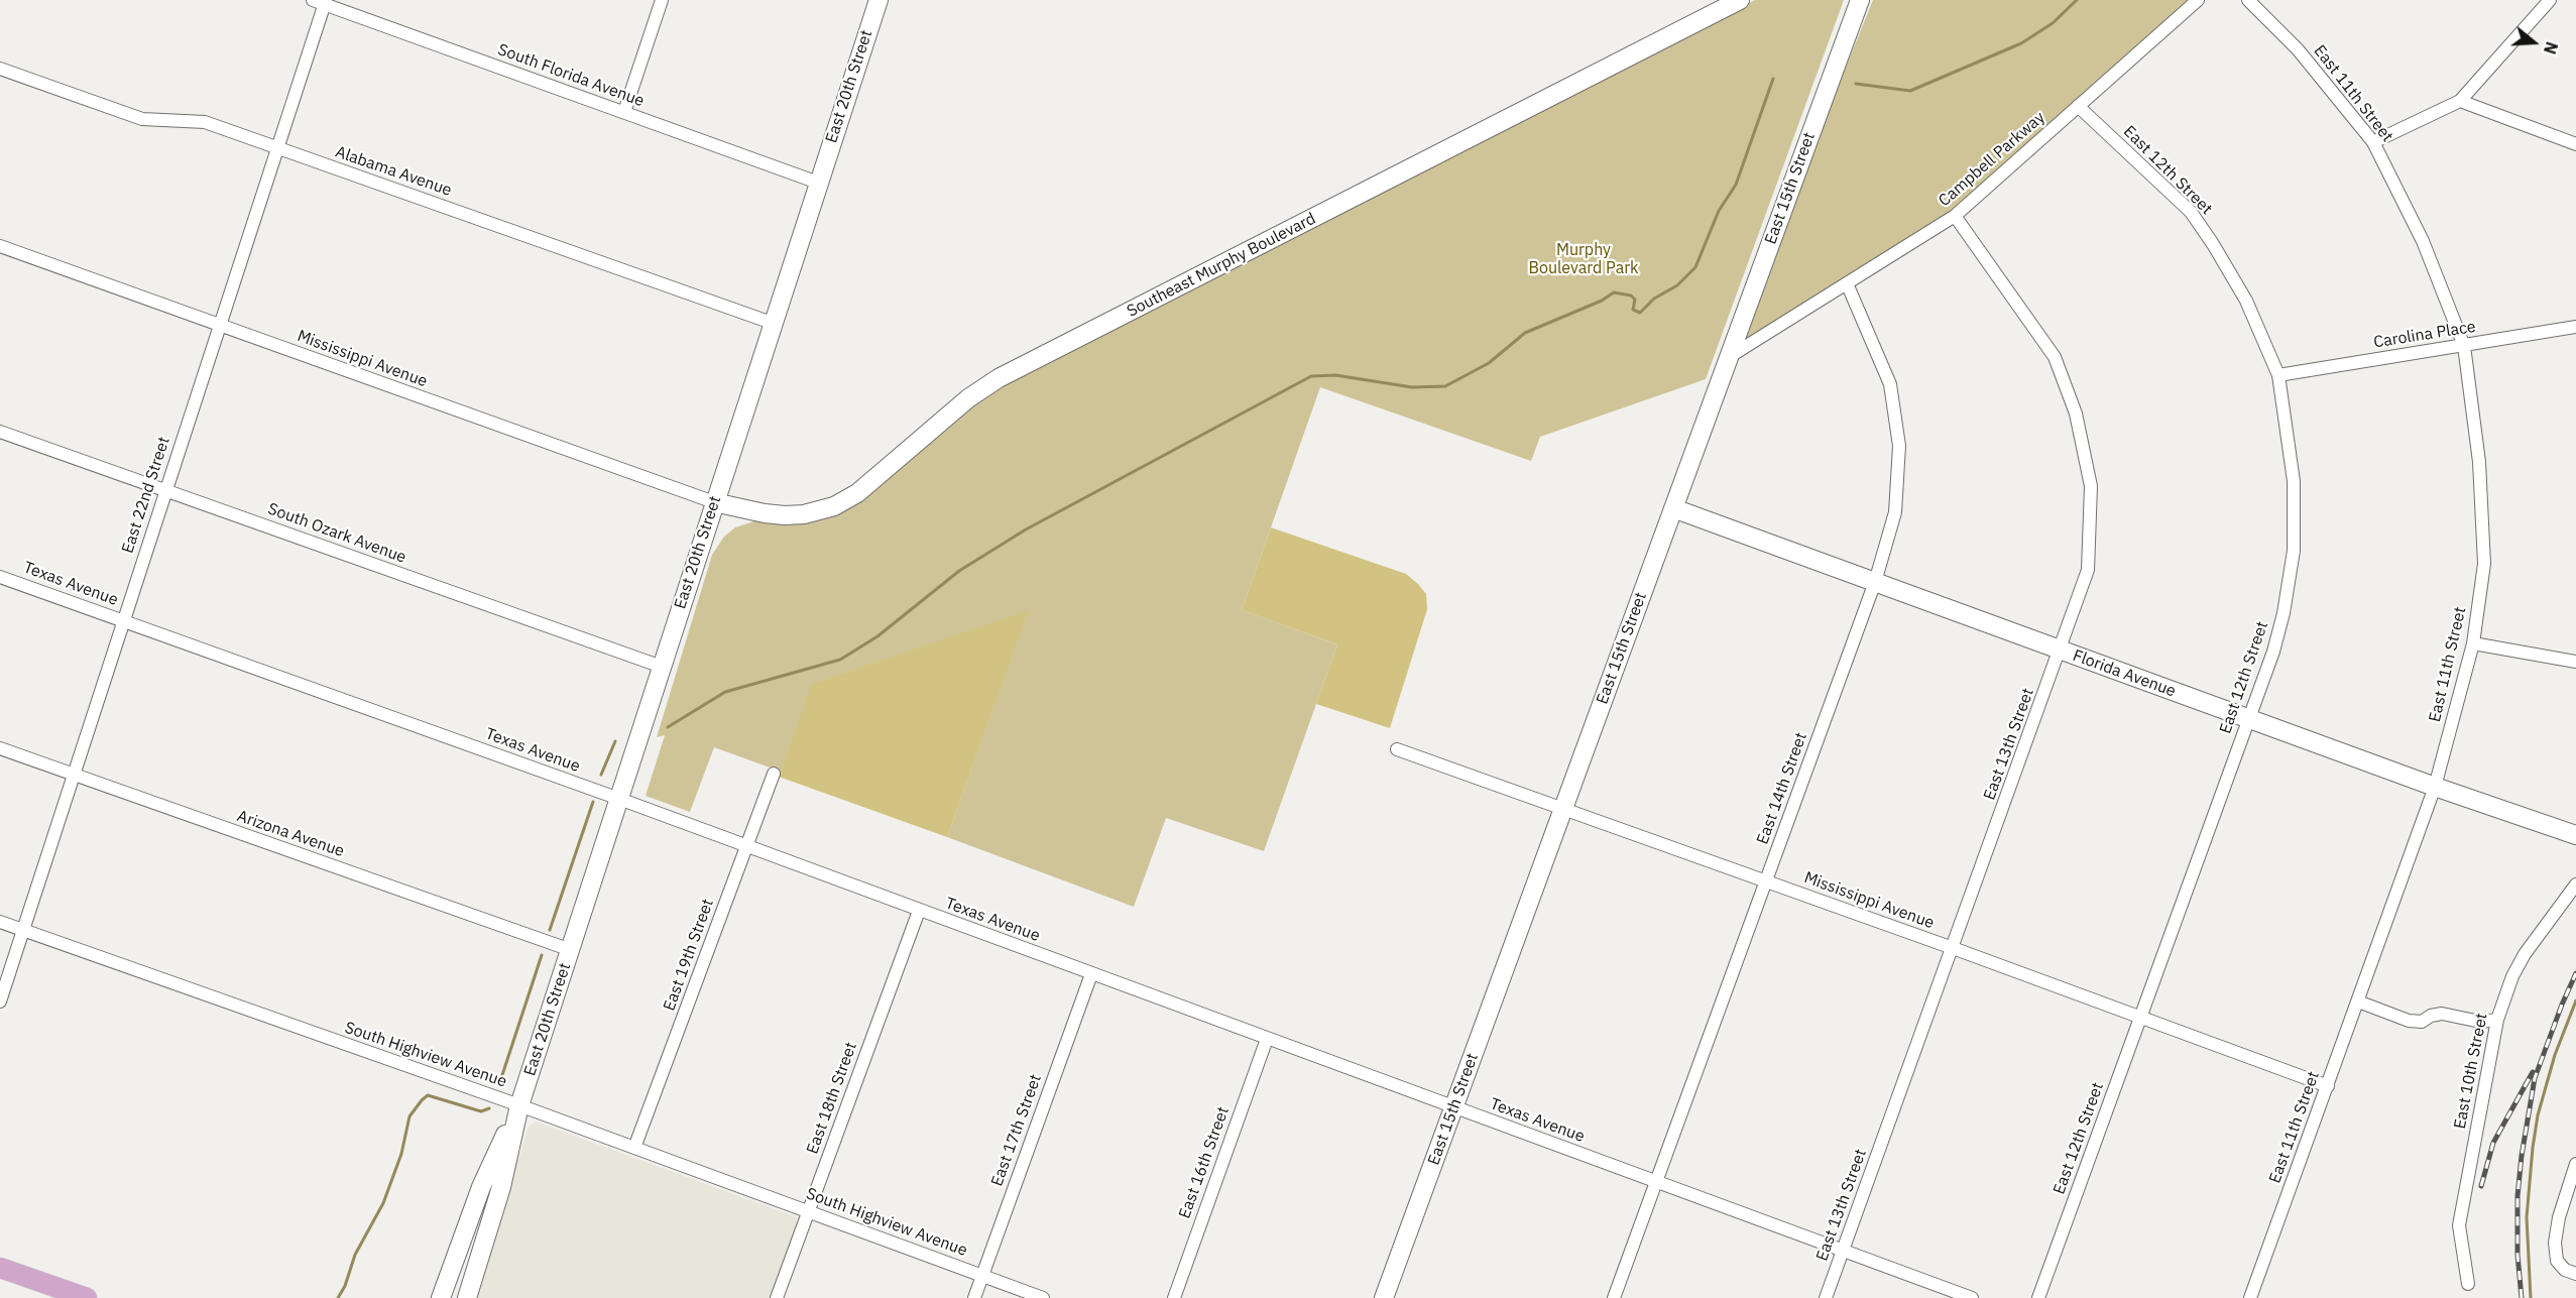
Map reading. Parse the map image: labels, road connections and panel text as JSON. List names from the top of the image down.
{
  "streets": {
    "main road": [
      "East 20th Street",
      "East 15th Street",
      "Southeast Murphy Boulevard",
      "Florida Avenue"
    ],
    "street": [
      "South Florida Avenue",
      "East 11th Street",
      "Campbell Parkway",
      "East 12th Street",
      "Alabama Avenue",
      "Carolina Place",
      "Mississippi Avenue",
      "East 22nd Street",
      "South Ozark Avenue",
      "Texas Avenue",
      "East 13th Street",
      "East 14th Street",
      "Arizona Avenue",
      "East 19th Street",
      "South Highview Avenue",
      "East 10th Street",
      "East 18th Street",
      "East 17th Street",
      "East 16th Street"
    ]
  },
  "crossings": [
    ["South Florida Avenue", "East 20th Street"],
    ["South Florida Avenue", "East 22nd Street"],
    ["East 20th Street", "Alabama Avenue"],
    ["East 20th Street", "Southeast Murphy Boulevard"],
    ["East 20th Street", "Mississippi Avenue"],
    ["East 20th Street", "South Ozark Avenue"],
    ["East 20th Street", "Texas Avenue"],
    ["East 20th Street", "Arizona Avenue"],
    ["East 20th Street", "South Highview Avenue"],
    ["East 11th Street", "Carolina Place"],
    ["East 11th Street", "Mississippi Avenue"],
    ["East 11th Street", "Florida Avenue"],
    ["Campbell Parkway", "East 12th Street"],
    ["Campbell Parkway", "East 15th Street"],
    ["Campbell Parkway", "East 13th Street"],
    ["Campbell Parkway", "East 14th Street"],
    ["East 12th Street", "Carolina Place"],
    ["East 12th Street", "Mississippi Avenue"],
    ["East 12th Street", "Florida Avenue"],
    ["Alabama Avenue", "East 22nd Street"],
    ["East 15th Street", "Mississippi Avenue"],
    ["East 15th Street", "Texas Avenue"],
    ["East 15th Street", "Florida Avenue"],
    ["Southeast Murphy Boulevard", "Mississippi Avenue"],
    ["Mississippi Avenue", "East 22nd Street"],
    ["Mississippi Avenue", "East 13th Street"],
    ["Mississippi Avenue", "East 14th Street"],
    ["East 22nd Street", "South Ozark Avenue"],
    ["East 22nd Street", "Texas Avenue"],
    ["East 22nd Street", "Arizona Avenue"],
    ["East 22nd Street", "South Highview Avenue"],
    ["Texas Avenue", "East 13th Street"],
    ["Texas Avenue", "East 14th Street"],
    ["Texas Avenue", "East 19th Street"],
    ["Texas Avenue", "East 18th Street"],
    ["Texas Avenue", "East 17th Street"],
    ["Texas Avenue", "East 16th Street"],
    ["Florida Avenue", "East 13th Street"],
    ["Florida Avenue", "East 14th Street"],
    ["East 19th Street", "South Highview Avenue"],
    ["South Highview Avenue", "East 18th Street"],
    ["South Highview Avenue", "East 17th Street"]
  ],
  "parks": ["Murphy Boulevard Park"],
  "north": "right"
}
